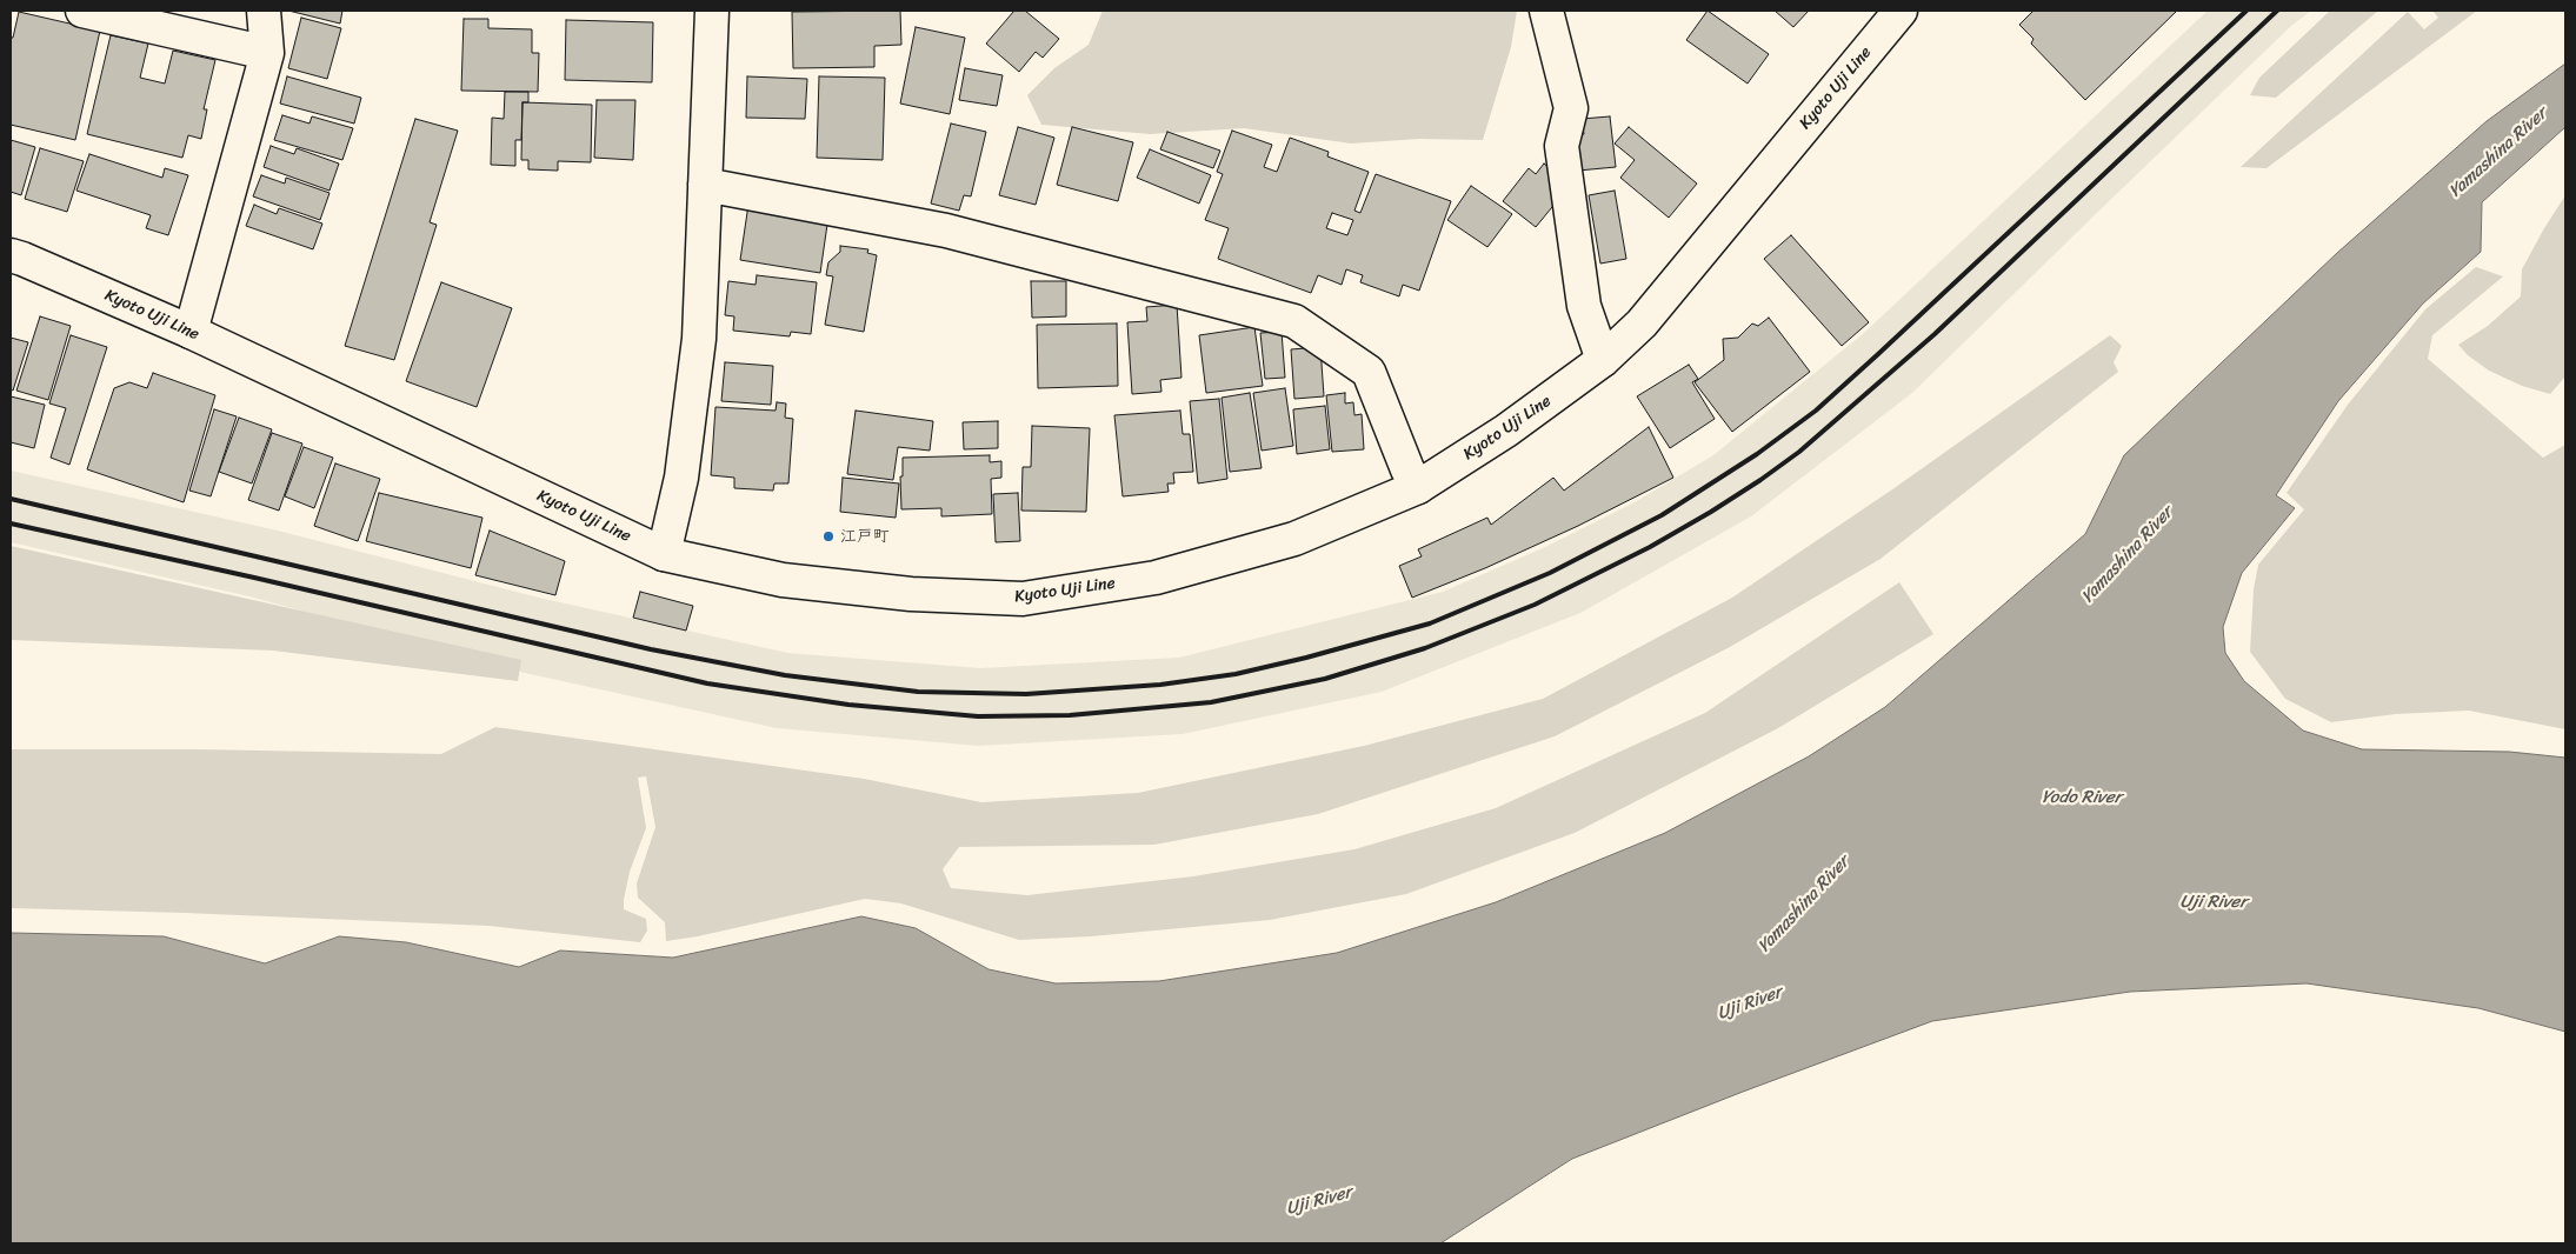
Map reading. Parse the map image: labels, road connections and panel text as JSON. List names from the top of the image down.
{
  "streets": {
    "street": ["Kyoto Uji Line"]
  },
  "water": ["Yamashina River", "Yodo River", "Uji River"],
  "places": ["江戸町"]
}
